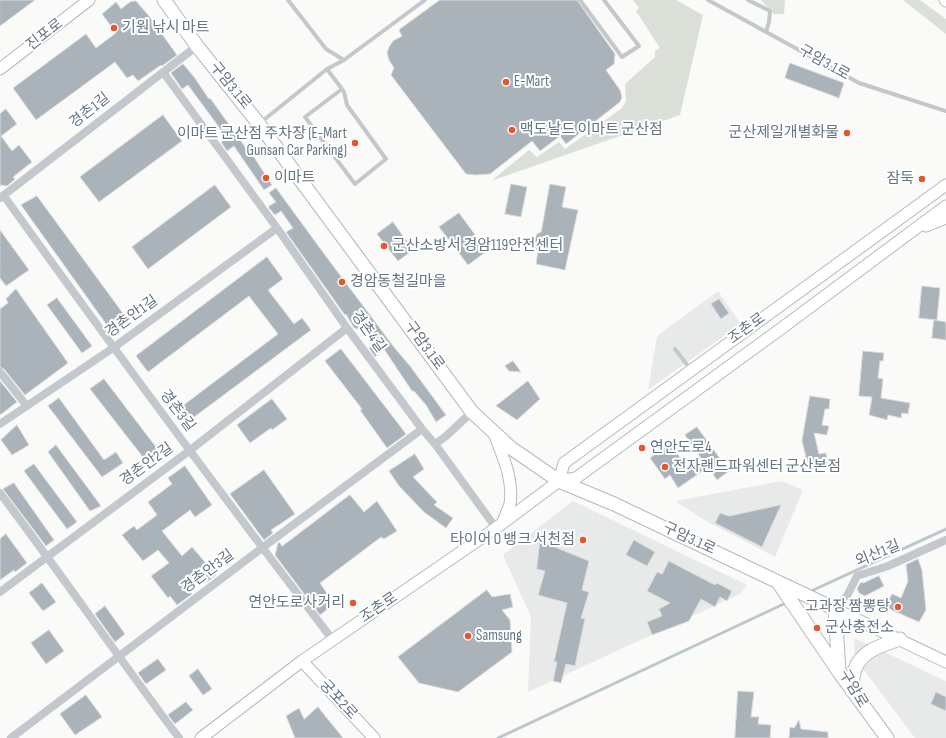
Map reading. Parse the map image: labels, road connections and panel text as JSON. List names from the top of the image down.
{
  "streets": {
    "main road": ["구암3.1로", "구암로"],
    "street": [
      "진포로",
      "경촌1길",
      "경촌안1길",
      "조촌로",
      "경촌4길",
      "경촌3길",
      "경촌안2길",
      "외산1길",
      "경촌안3길",
      "궁포2로"
    ]
  },
  "crossings": [
    ["구암3.1로", "경촌1길"],
    ["구암3.1로", "조촌로"],
    ["구암3.1로", "외산1길"],
    ["구암3.1로", "구암로"],
    ["경촌1길", "경촌4길"],
    ["경촌1길", "경촌3길"],
    ["경촌안1길", "경촌4길"],
    ["경촌안1길", "경촌3길"],
    ["조촌로", "경촌4길"],
    ["조촌로", "경촌3길"],
    ["조촌로", "궁포2로"],
    ["경촌4길", "경촌안2길"],
    ["경촌4길", "경촌안3길"],
    ["경촌3길", "경촌안2길"],
    ["경촌3길", "경촌안3길"],
    ["외산1길", "구암로"]
  ],
  "places": [
    "기원 낚시 마트",
    "E-Mart",
    "맥도날드 이마트 군산점",
    "군산제일개별화물",
    "이마트 군산점 주차장 (E-Mart Gunsan Car Parking)",
    "이마트",
    "잠둑",
    "군산소방서 경암119안전센터",
    "경암동철길마을",
    "연안도로4",
    "전자랜드파워센터 군산본점",
    "타이어 O 뱅크 서천점",
    "연안도로사거리",
    "고과장 짬뽕탕",
    "군산충전소",
    "Samsung"
  ]
}
